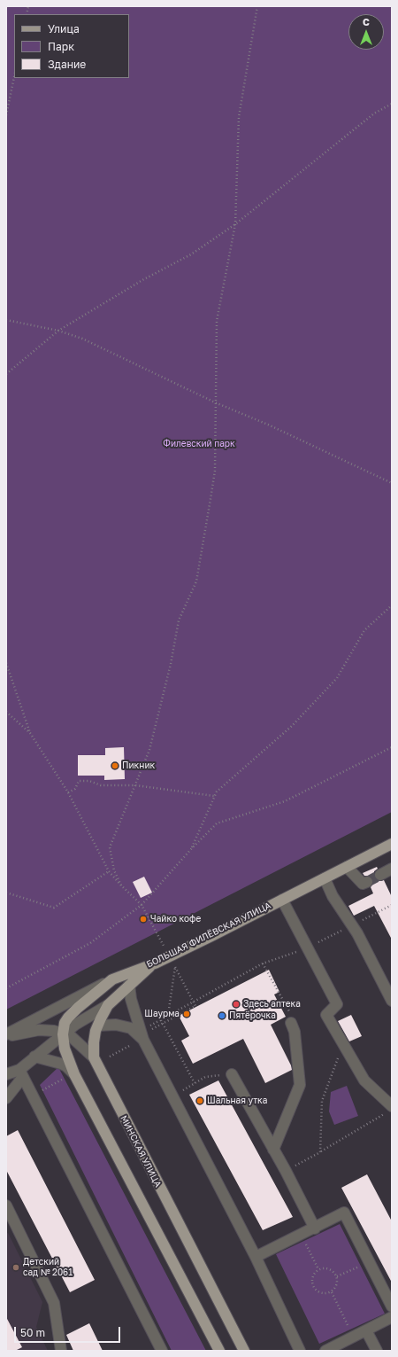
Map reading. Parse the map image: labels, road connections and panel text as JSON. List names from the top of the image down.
{
  "streets": {
    "main road": ["БОЛЬШАЯ ФИЛЁВСКАЯ УЛИЦА", "МИНСКАЯ УЛИЦА"]
  },
  "crossings": [
    ["БОЛЬШАЯ ФИЛЁВСКАЯ УЛИЦА", "МИНСКАЯ УЛИЦА"]
  ],
  "parks": ["Филевский парк"],
  "places": [
    "Пикник",
    "Чайко кофе",
    "Здесь аптека",
    "Шаурма",
    "Пятёрочка",
    "Шальная утка",
    "Детский сад № 2061"
  ],
  "legend": ["Улица", "Парк", "Здание"],
  "scale_bar": "50 m",
  "north": "top"
}
